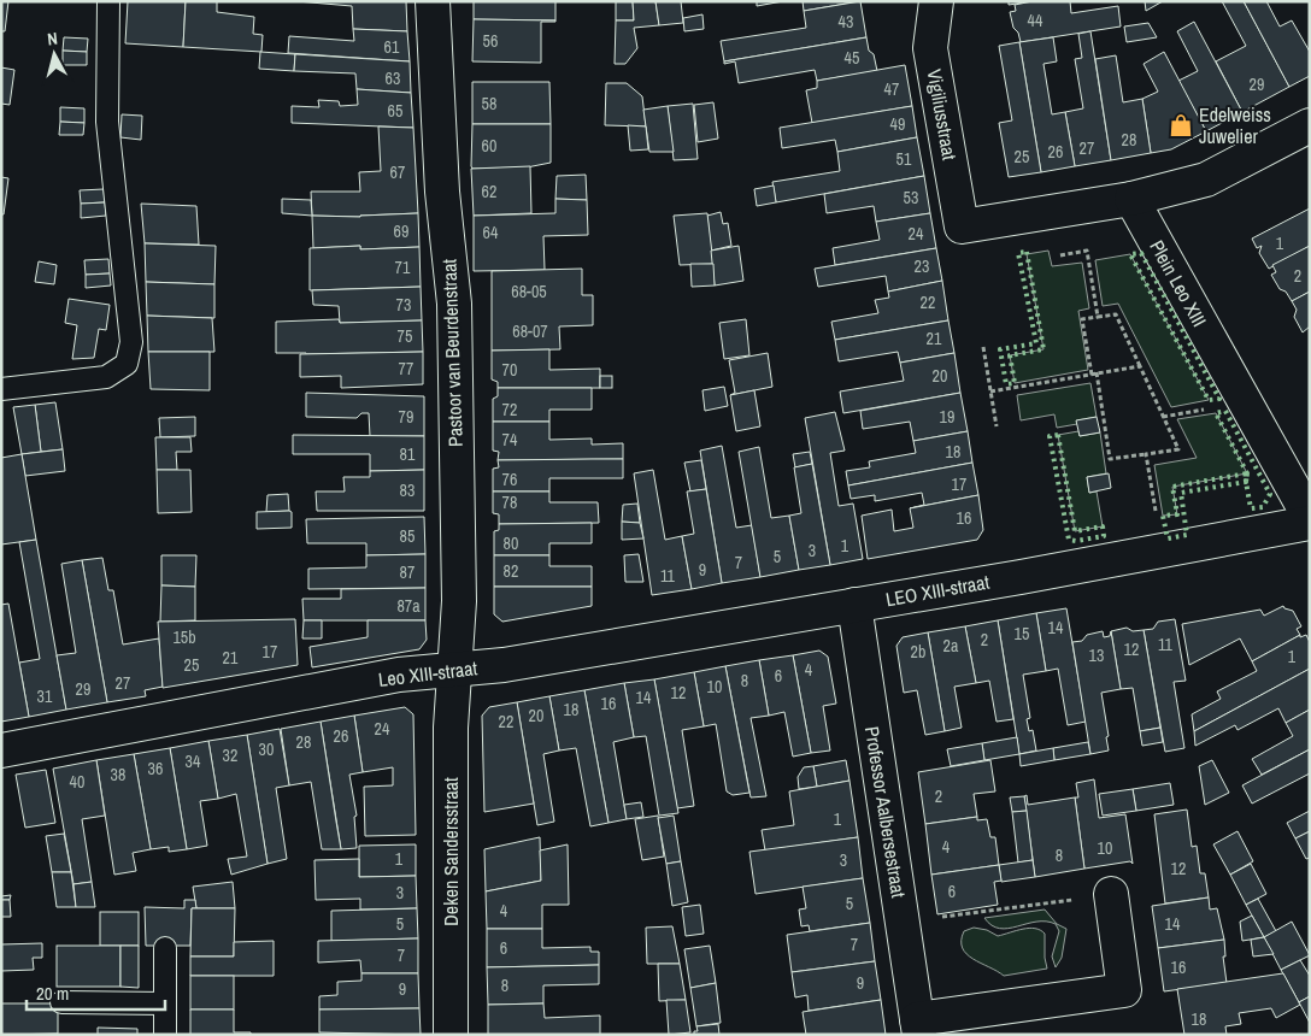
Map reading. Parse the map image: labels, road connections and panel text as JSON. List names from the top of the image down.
{
  "streets": {
    "street": [
      "Vigiliusstraat",
      "Plein Leo XIII",
      "Pastoor van Beurdenstraat",
      "LEO XIII-straat",
      "Leo XIII-straat",
      "Professor Aalbersestraat",
      "Deken Sandersstraat"
    ]
  },
  "crossings": [
    ["Pastoor van Beurdenstraat", "Leo XIII-straat"],
    ["Pastoor van Beurdenstraat", "Deken Sandersstraat"],
    ["LEO XIII-straat", "Leo XIII-straat"],
    ["LEO XIII-straat", "Professor Aalbersestraat"],
    ["Leo XIII-straat", "Professor Aalbersestraat"],
    ["Leo XIII-straat", "Deken Sandersstraat"]
  ],
  "places": {
    "shop": ["Edelweiss Juwelier"]
  },
  "house_numbers": [
    "44",
    "43",
    "56",
    "61",
    "45",
    "63",
    "29",
    "47",
    "58",
    "65",
    "49",
    "28",
    "60",
    "27",
    "26",
    "25",
    "51",
    "67",
    "62",
    "53",
    "69",
    "64",
    "24",
    "1",
    "23",
    "71",
    "2",
    "68-05",
    "22",
    "73",
    "68-07",
    "75",
    "21",
    "77",
    "70",
    "20",
    "72",
    "79",
    "19",
    "74",
    "18",
    "81",
    "76",
    "17",
    "83",
    "78",
    "16",
    "85",
    "80",
    "1",
    "3",
    "5",
    "7",
    "9",
    "82",
    "87",
    "11",
    "87a",
    "14",
    "15",
    "15b",
    "2",
    "11",
    "2a",
    "12",
    "17",
    "2b",
    "13",
    "1",
    "21",
    "25",
    "4",
    "6",
    "8",
    "27",
    "10",
    "29",
    "12",
    "31",
    "14",
    "16",
    "18",
    "20",
    "22",
    "24",
    "26",
    "28",
    "30",
    "32",
    "34",
    "36",
    "38",
    "40",
    "2",
    "1",
    "4",
    "10",
    "8",
    "1",
    "3",
    "12",
    "6",
    "3",
    "5",
    "4",
    "5",
    "14",
    "7",
    "6",
    "7",
    "16",
    "9",
    "8",
    "9",
    "18"
  ],
  "scale_bar": "20 m",
  "north": "top"
}
